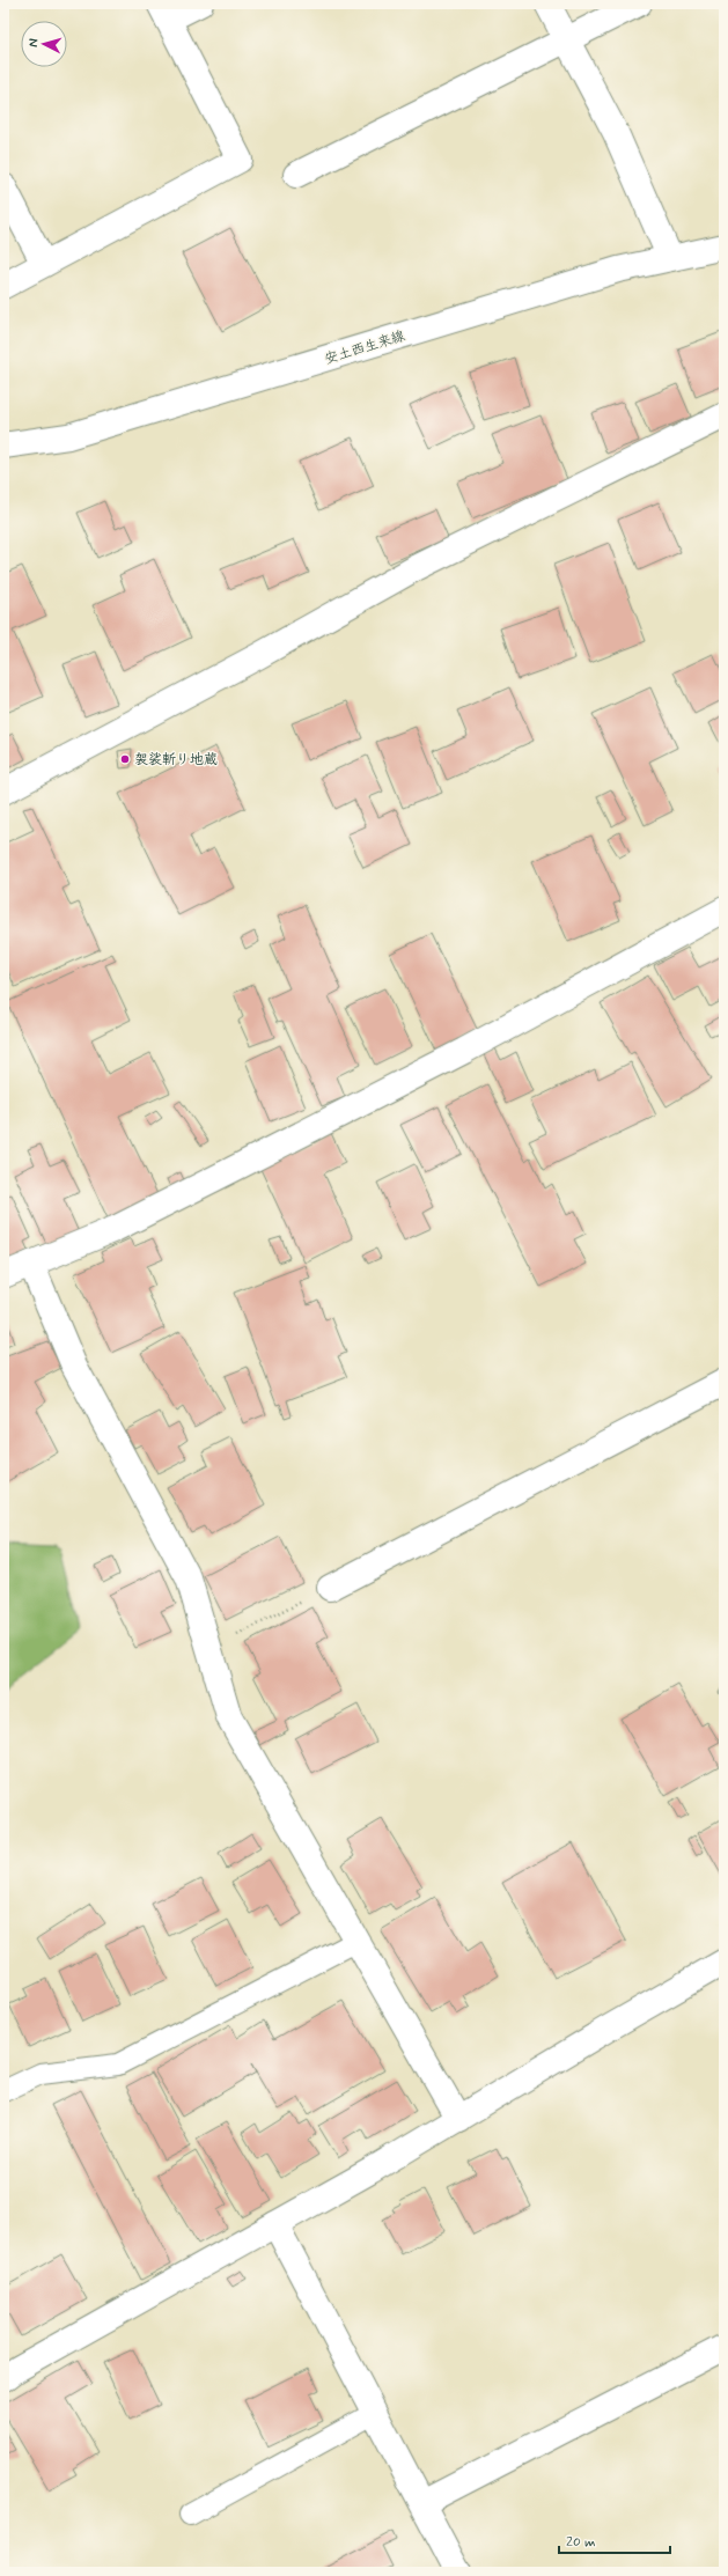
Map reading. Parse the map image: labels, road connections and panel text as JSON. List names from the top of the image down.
{
  "streets": {
    "street": ["安土西生来線"]
  },
  "places": ["袈裟斬り地蔵"],
  "scale_bar": "20 m",
  "north": "left"
}
